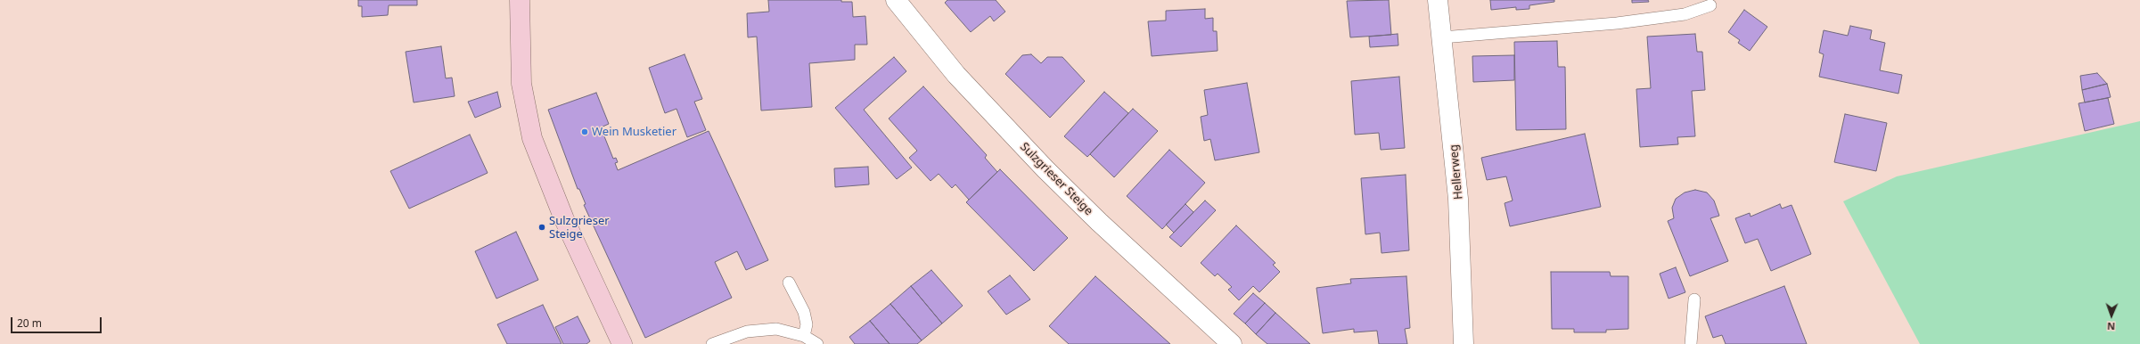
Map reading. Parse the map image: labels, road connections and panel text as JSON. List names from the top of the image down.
{
  "streets": {
    "street": ["Hellerweg", "Sulzgrieser Steige"]
  },
  "places": ["Wein Musketier", "Sulzgrieser Steige"],
  "scale_bar": "20 m",
  "north": "bottom"
}
